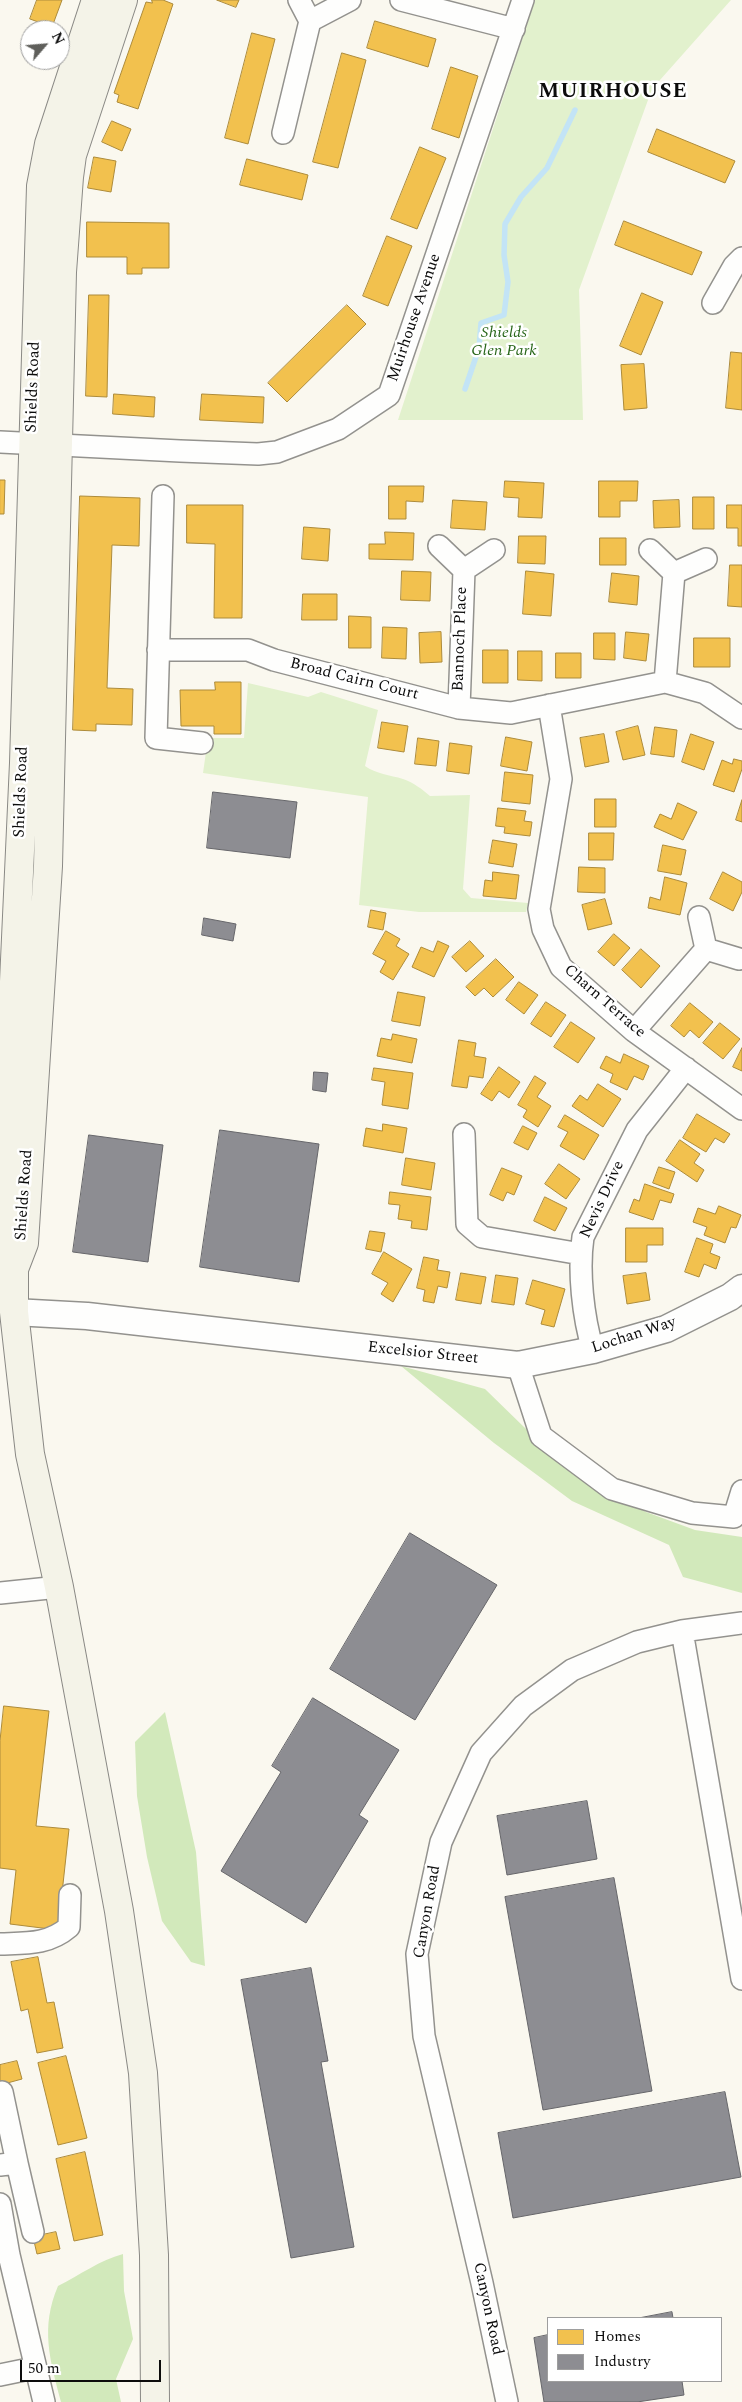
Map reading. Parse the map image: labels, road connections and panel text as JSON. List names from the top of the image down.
{
  "streets": {
    "main road": ["Shields Road"],
    "street": [
      "Muirhouse Avenue",
      "Bannoch Place",
      "Broad Cairn Court",
      "Charn Terrace",
      "Nevis Drive",
      "Lochan Way",
      "Excelsior Street",
      "Canyon Road"
    ]
  },
  "crossings": [
    ["Muirhouse Avenue", "Shields Road"],
    ["Shields Road", "Excelsior Street"],
    ["Bannoch Place", "Broad Cairn Court"],
    ["Broad Cairn Court", "Charn Terrace"],
    ["Charn Terrace", "Nevis Drive"],
    ["Nevis Drive", "Lochan Way"],
    ["Lochan Way", "Excelsior Street"]
  ],
  "districts": ["MUIRHOUSE"],
  "parks": ["Shields Glen Park"],
  "legend": ["Homes", "Industry"],
  "scale_bar": "50 m",
  "north": "top right"
}
